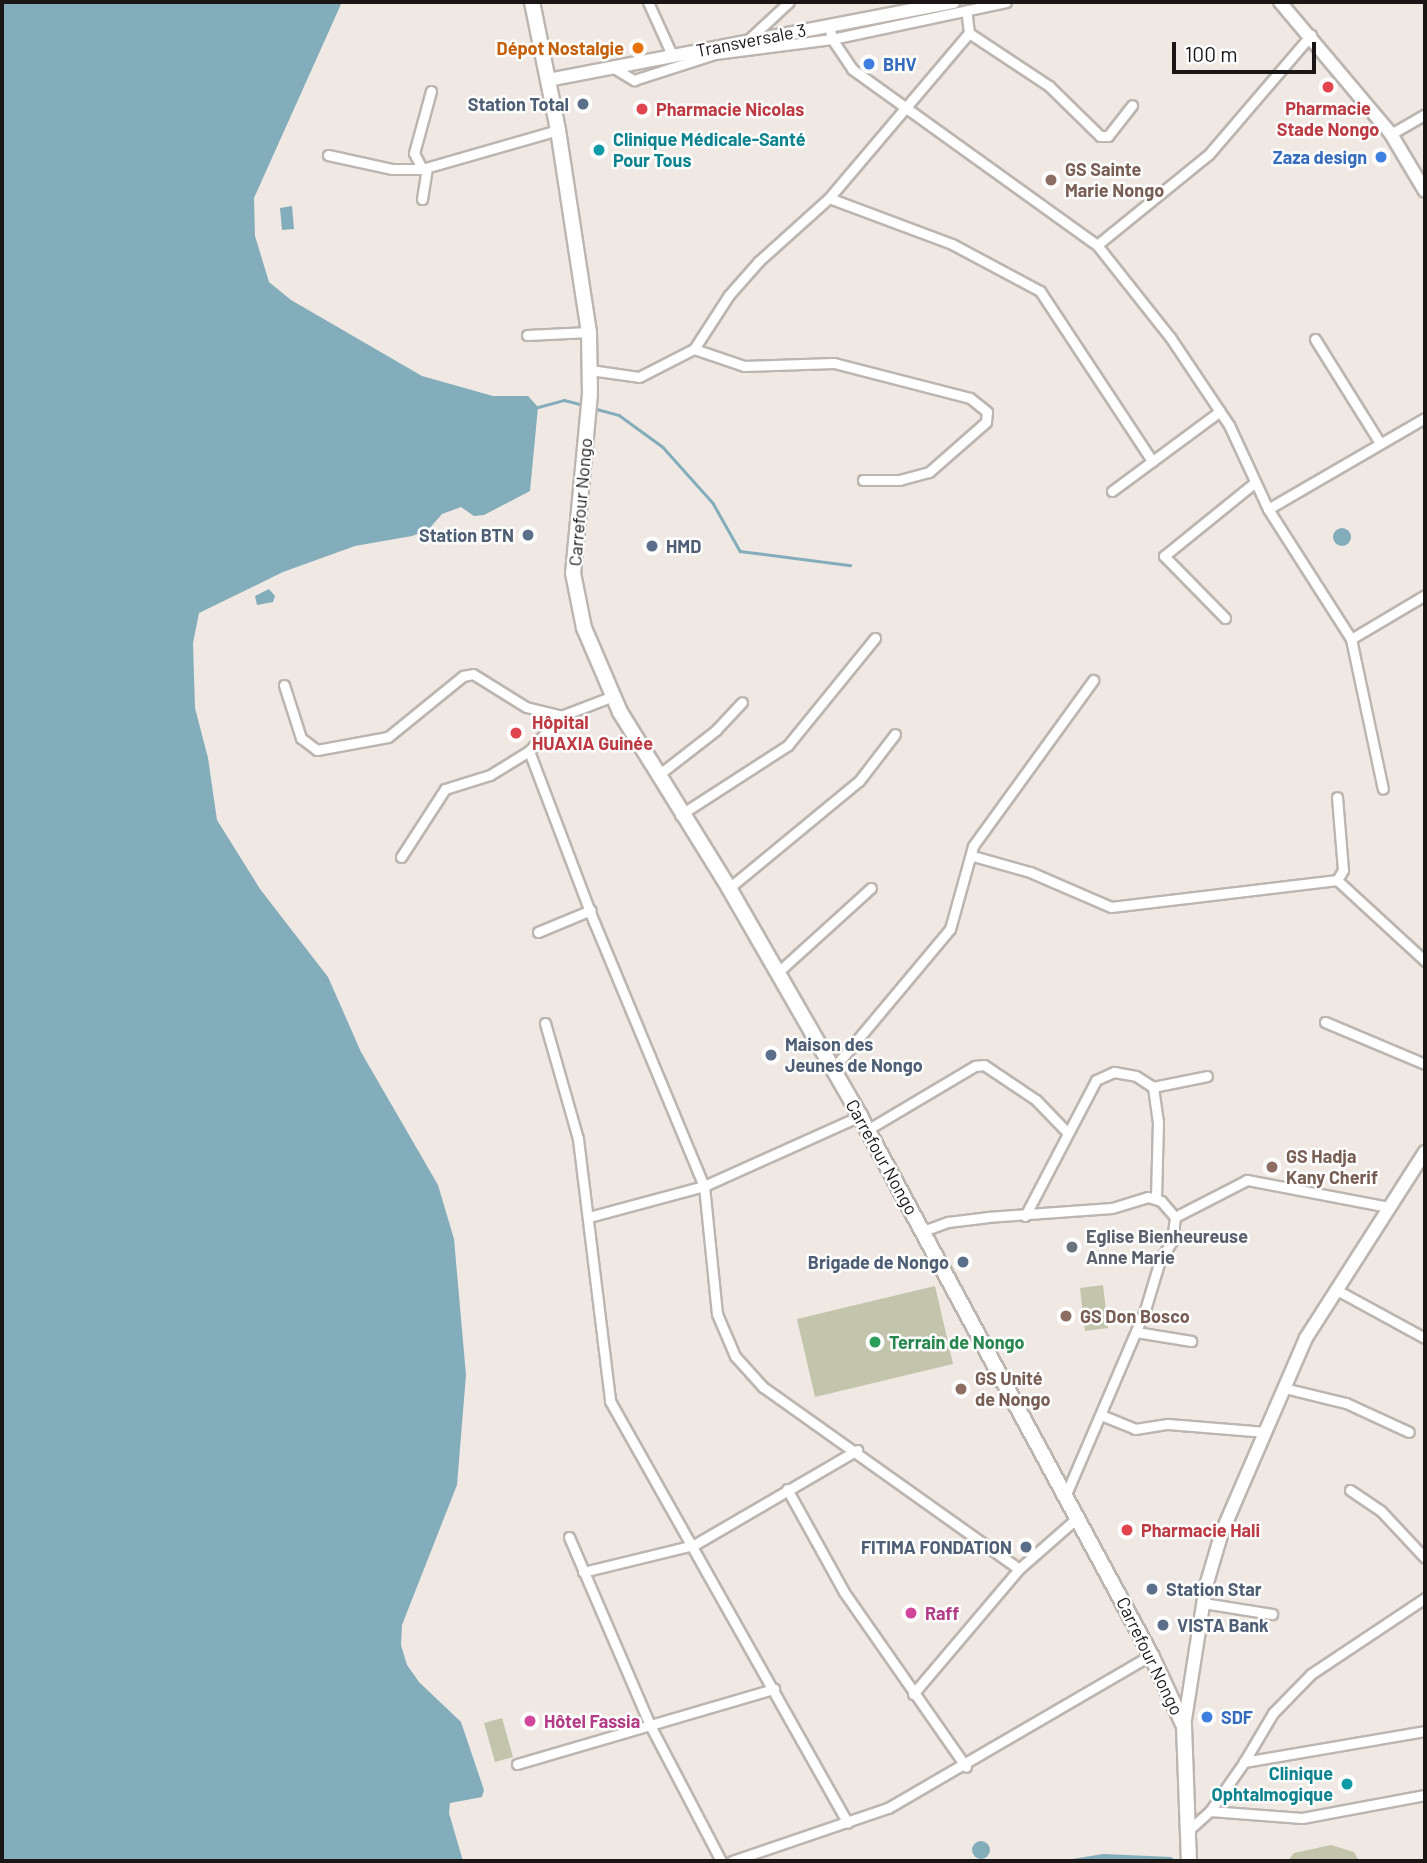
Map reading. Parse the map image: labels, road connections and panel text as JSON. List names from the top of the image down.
{
  "streets": {
    "main road": ["Carrefour Nongo"],
    "street": ["Transversale 3"]
  },
  "crossings": [
    ["Transversale 3", "Carrefour Nongo"]
  ],
  "places": [
    "Dépot Nostalgie",
    "BHV",
    "Pharmacie Stade Nongo",
    "Station Total",
    "Pharmacie Nicolas",
    "Clinique Médicale-Santé Pour Tous",
    "Zaza design",
    "GS Sainte Marie Nongo",
    "Station BTN",
    "HMD",
    "Hôpital HUAXIA Guinée",
    "Maison des Jeunes de Nongo",
    "GS Hadja Kany Cherif",
    "Eglise Bienheureuse Anne Marie",
    "Brigade de Nongo",
    "GS Don Bosco",
    "Terrain de Nongo",
    "GS Unité de Nongo",
    "Pharmacie Hali",
    "FITIMA FONDATION",
    "Station Star",
    "Raff",
    "VISTA Bank",
    "SDF",
    "Hôtel Fassia",
    "Clinique Ophtalmogique"
  ],
  "scale_bar": "100 m"
}
